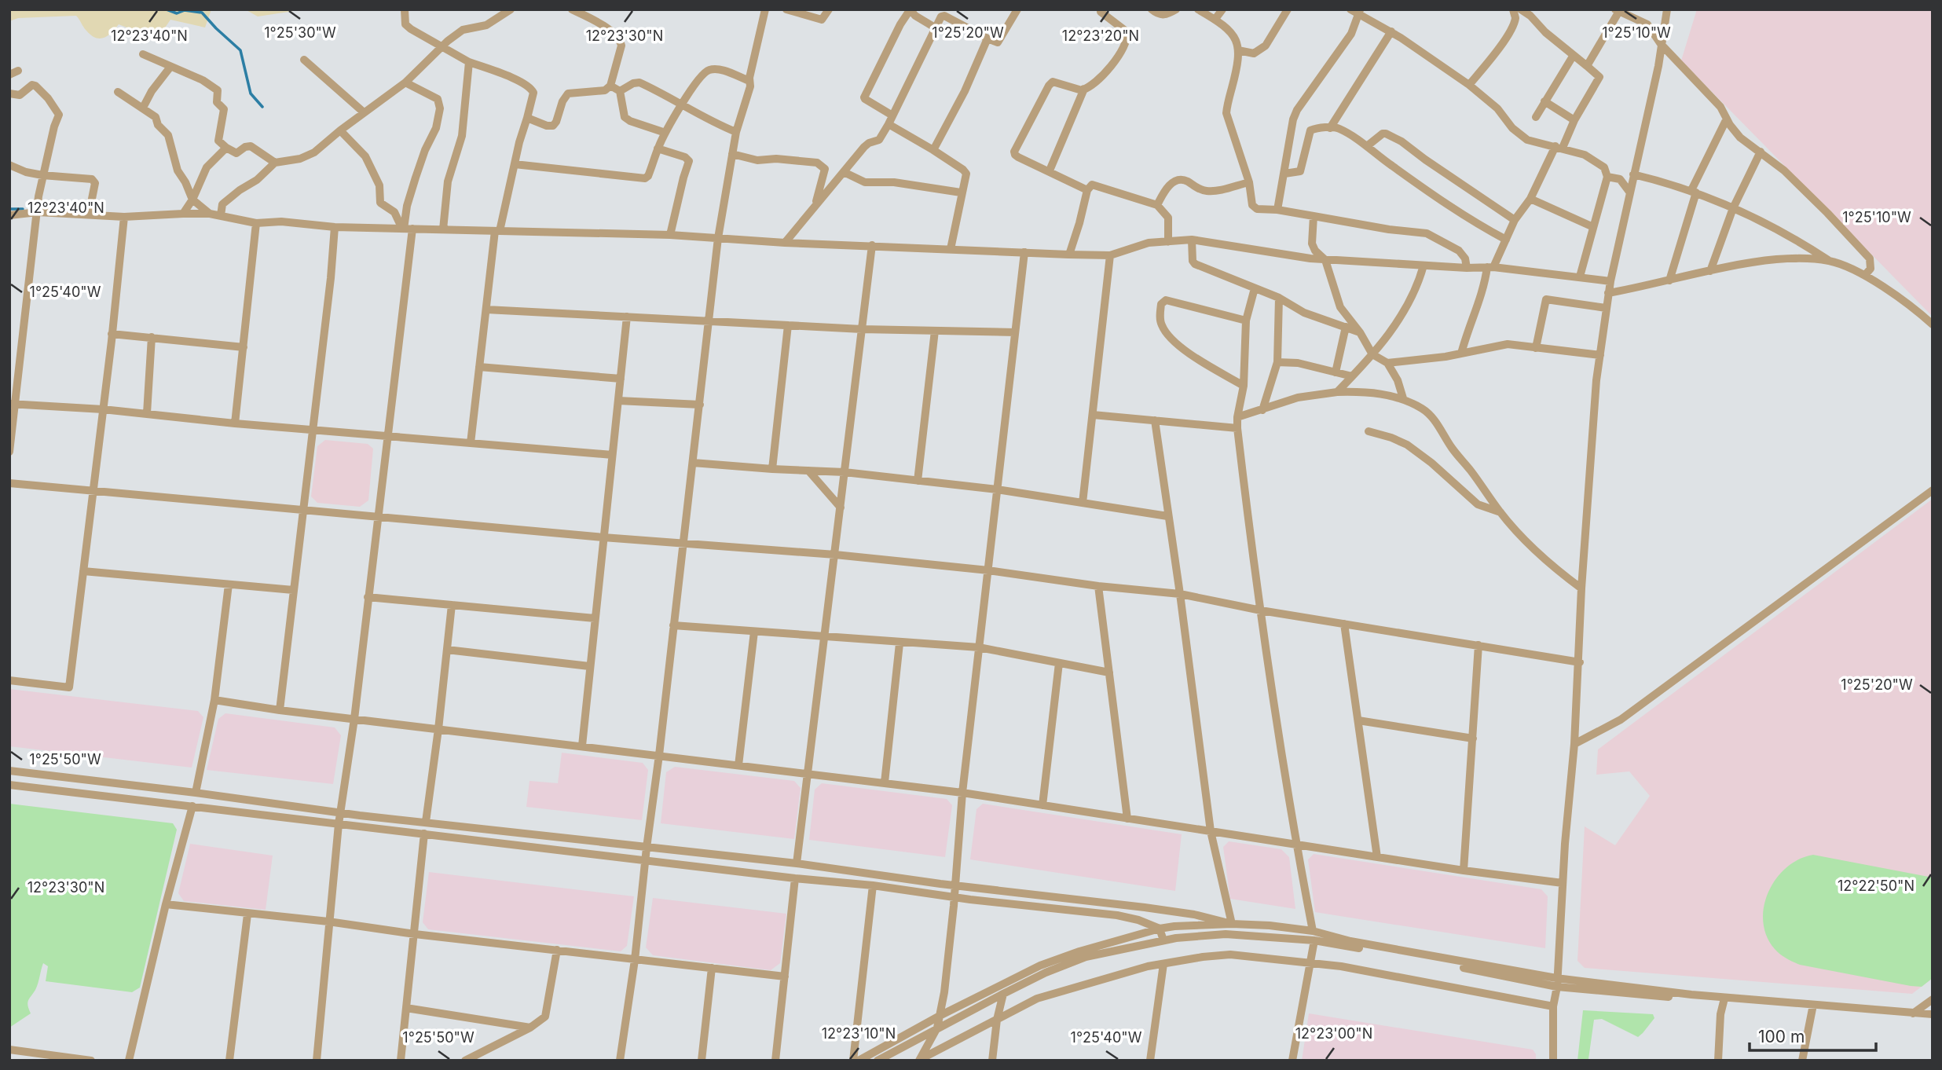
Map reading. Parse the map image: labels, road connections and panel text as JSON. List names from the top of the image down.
{
  "scale_bar": "100 m",
  "coordinates": [
    "1°25'10\"W",
    "1°25'30\"W",
    "1°25'20\"W",
    "12°23'40\"N",
    "12°23'30\"N",
    "12°23'20\"N",
    "1°25'40\"W",
    "1°25'50\"W",
    "12°22'50\"N",
    "12°23'10\"N",
    "12°23'00\"N"
  ]
}
